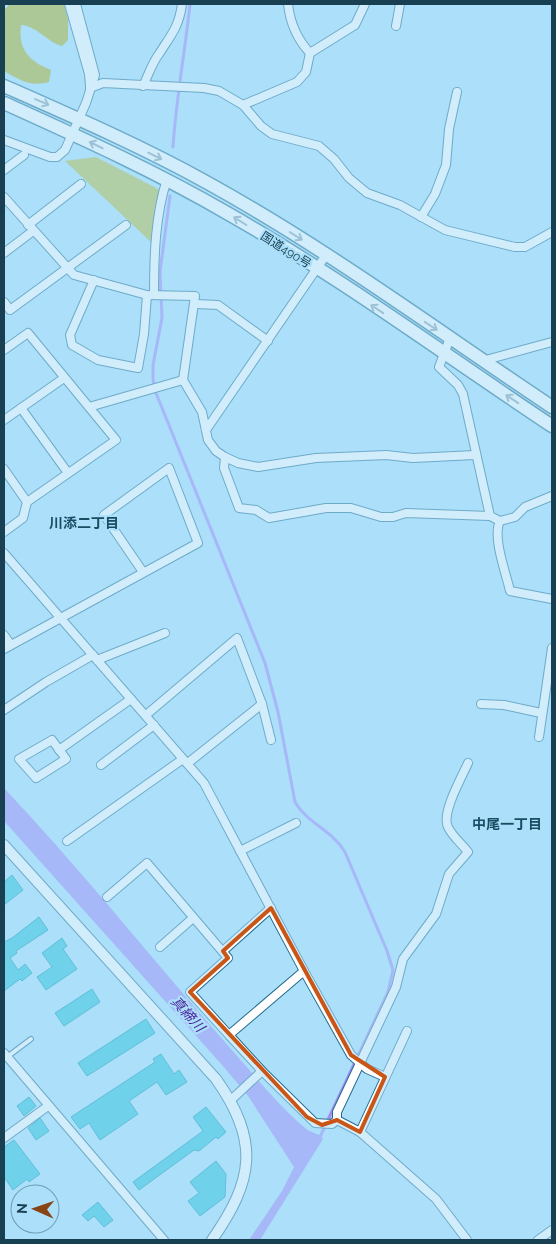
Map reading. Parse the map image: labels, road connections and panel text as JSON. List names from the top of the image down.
{
  "streets": {
    "highway": ["国道490号"]
  },
  "districts": ["川添二丁目", "中尾一丁目"],
  "water": ["真締川"],
  "north": "left"
}
